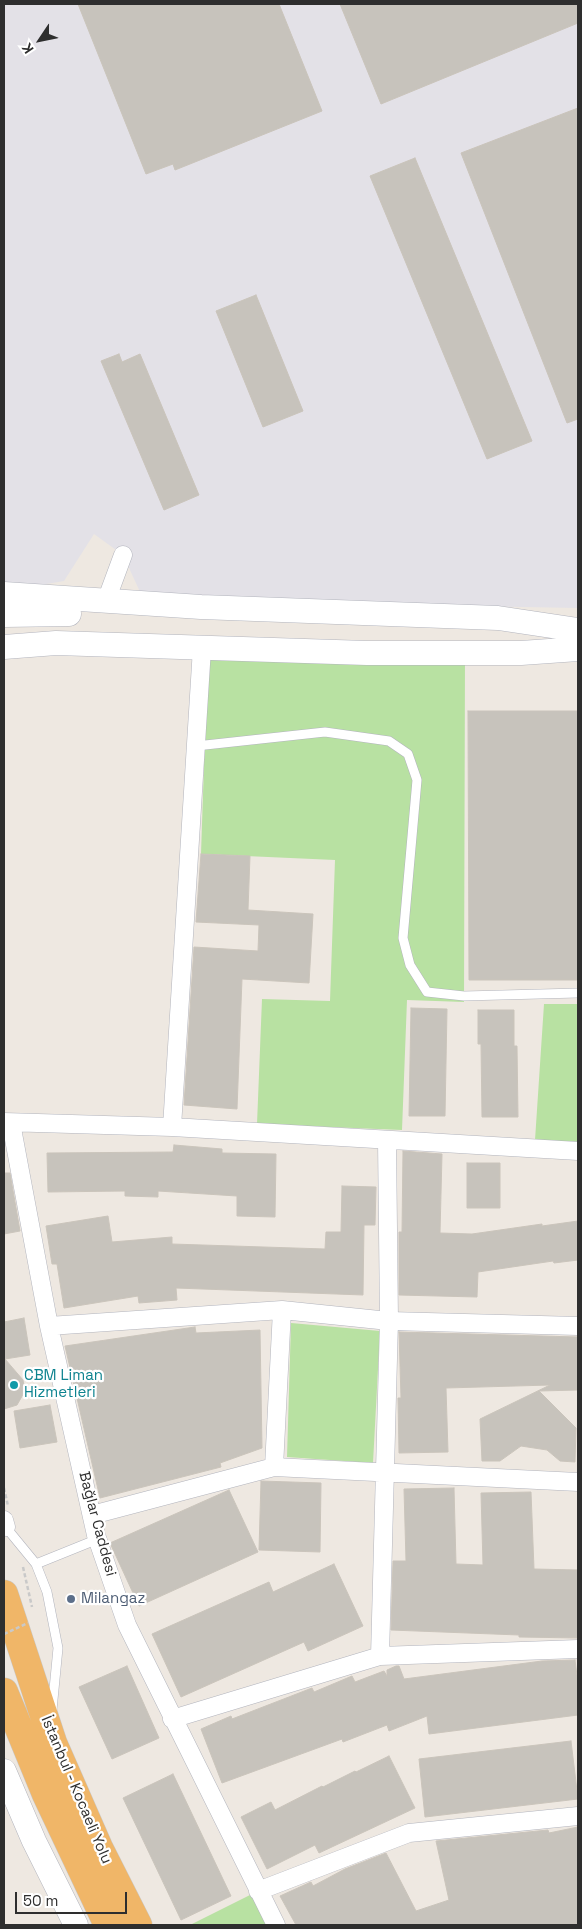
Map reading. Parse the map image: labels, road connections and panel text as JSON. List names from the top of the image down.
{
  "streets": {
    "highway": ["İstanbul - Kocaeli Yolu"],
    "street": ["Bağlar Caddesi"]
  },
  "places": ["CBM Liman Hizmetleri", "Milangaz"],
  "scale_bar": "50 m",
  "north": "bottom left"
}
